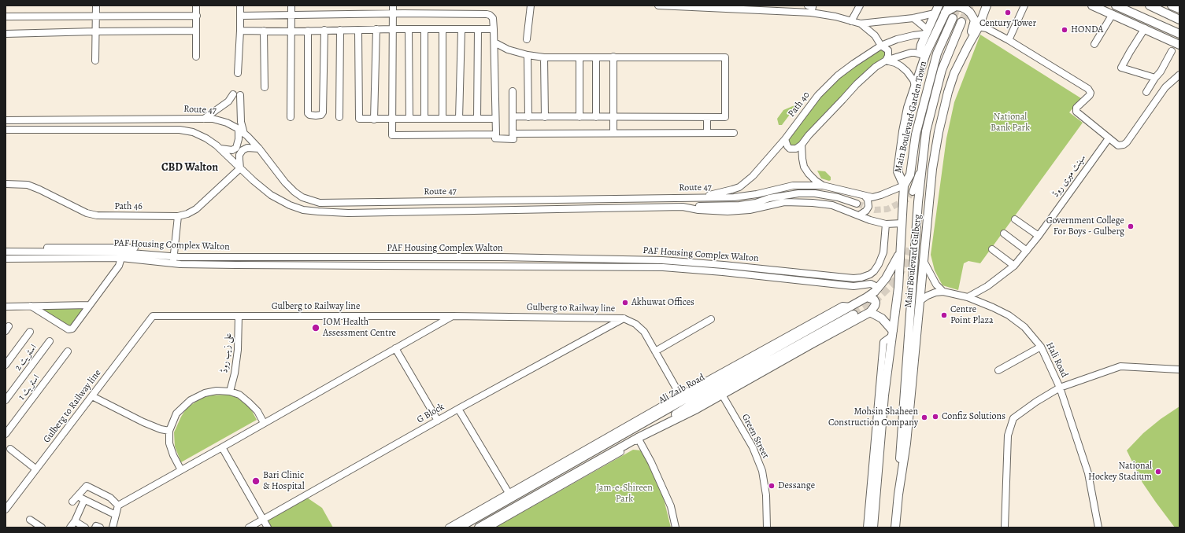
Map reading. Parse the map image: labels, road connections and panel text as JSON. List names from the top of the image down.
{
  "streets": {
    "main road": ["Main Boulevard Garden Town", "Main Boulevard Gulberg", "Ali Zaib Road"],
    "street": [
      "Path 40",
      "Route 47",
      "سینٹ میری روڈ",
      "Path 46",
      "PAF Housing Complex Walton",
      "Gulberg to Railway line",
      "علی زیب روڈ",
      "اسٹریٹ 2",
      "Hali Road",
      "اسٹریٹ 1",
      "G Block",
      "Green Street"
    ]
  },
  "crossings": [
    ["Path 40", "Route 47"],
    ["Route 47", "Main Boulevard Garden Town"],
    ["Route 47", "Path 46"],
    ["Route 47", "PAF Housing Complex Walton"],
    ["Route 47", "Main Boulevard Gulberg"],
    ["Main Boulevard Garden Town", "Main Boulevard Gulberg"],
    ["سینٹ میری روڈ", "Hali Road"],
    ["PAF Housing Complex Walton", "Ali Zaib Road"],
    ["Main Boulevard Gulberg", "Ali Zaib Road"],
    ["Gulberg to Railway line", "علی زیب روڈ"],
    ["Gulberg to Railway line", "G Block"]
  ],
  "districts": ["CBD Walton"],
  "parks": ["National Bank Park", "Jam-e-Shireen Park"],
  "places": [
    "Century Tower",
    "HONDA",
    "Government College For Boys - Gulberg",
    "Akhuwat Offices",
    "Centre Point Plaza",
    "IOM Health Assessment Centre",
    "Confiz Solutions",
    "Mohsin Shaheen Construction Company",
    "National Hockey Stadium",
    "Bari Clinic & Hospital",
    "Dessange"
  ]
}
